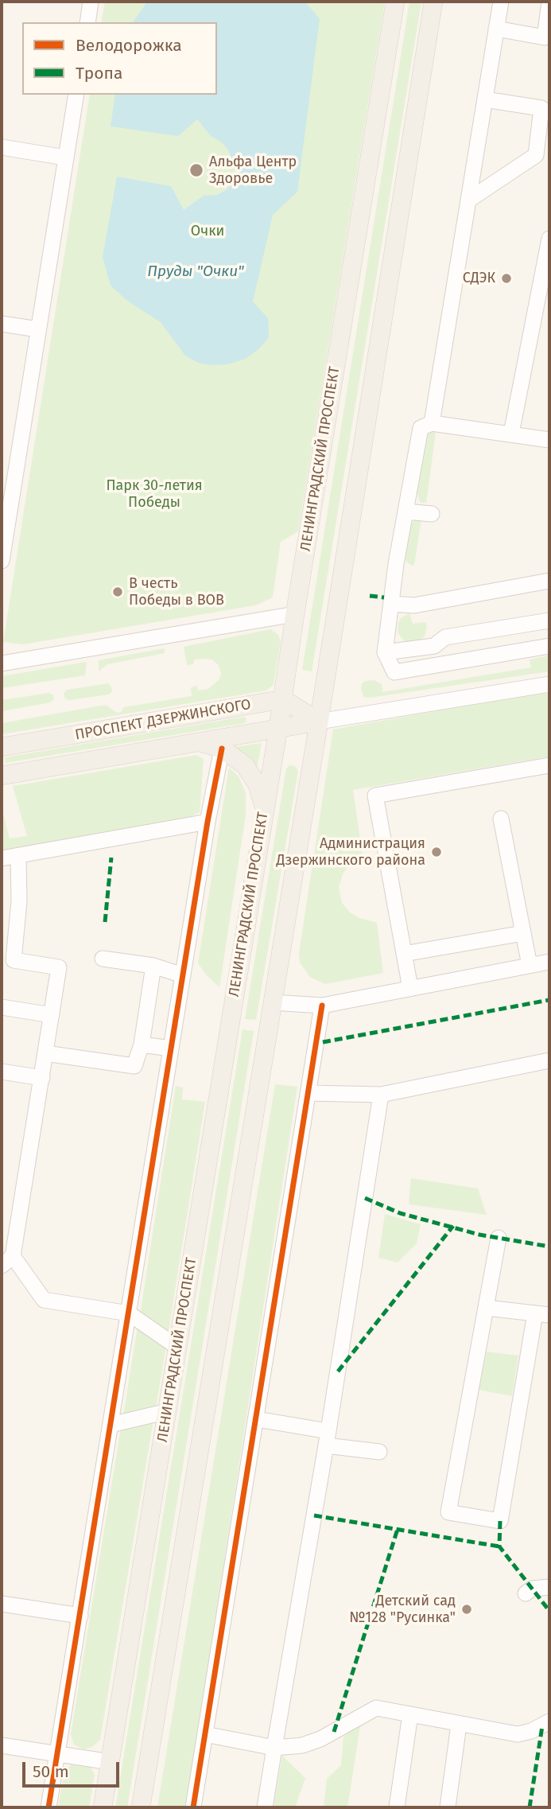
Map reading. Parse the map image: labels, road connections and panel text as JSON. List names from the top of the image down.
{
  "streets": {
    "main road": ["ЛЕНИНГРАДСКИЙ ПРОСПЕКТ", "ПРОСПЕКТ ДЗЕРЖИНСКОГО"]
  },
  "crossings": [
    ["ЛЕНИНГРАДСКИЙ ПРОСПЕКТ", "ПРОСПЕКТ ДЗЕРЖИНСКОГО"]
  ],
  "water": ["Пруды \"Очки\""],
  "parks": ["Очки", "Парк 30-летия Победы"],
  "places": [
    "Альфа Центр Здоровье",
    "СДЭК",
    "В честь Победы в ВОВ",
    "Администрация Дзержинского района",
    "Детский сад №128 \"Русинка\""
  ],
  "legend": ["Велодорожка", "Тропа"],
  "scale_bar": "50 m"
}
